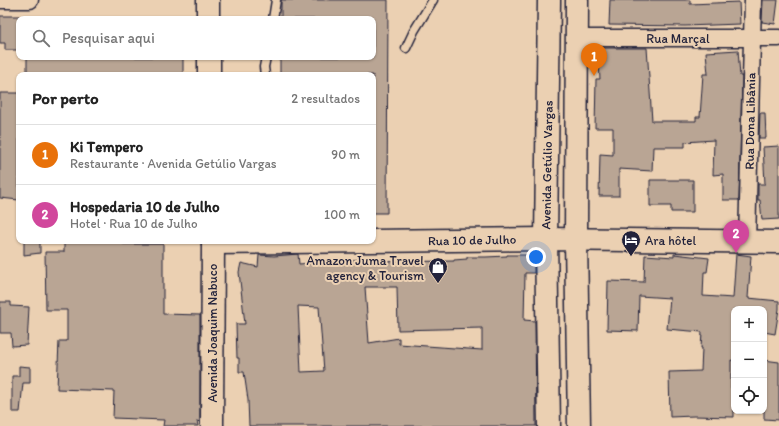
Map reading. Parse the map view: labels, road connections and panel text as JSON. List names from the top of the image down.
{
  "streets": {
    "main road": ["Avenida Getúlio Vargas", "Rua 10 de Julho", "Avenida Joaquim Nabuco"],
    "street": ["Rua Marçal", "Rua Dona Libânia"]
  },
  "crossings": [
    ["Rua Marçal", "Rua Dona Libânia"],
    ["Rua Dona Libânia", "Rua 10 de Julho"],
    ["Avenida Getúlio Vargas", "Rua 10 de Julho"]
  ],
  "places": {
    "hotel": ["Ara hôtel"],
    "shop": ["Amazon Juma Travel agency & Tourism"]
  },
  "page": {
    "search": "Pesquisar aqui",
    "pins": ["1", "2"],
    "heading": ["Por perto", "2 resultados"],
    "list": [
      {
        "mark": "1",
        "name": "Ki Tempero",
        "note": "Restaurante · Avenida Getúlio Vargas",
        "value": "90 m"
      },
      {
        "mark": "2",
        "name": "Hospedaria 10 de Julho",
        "note": "Hotel · Rua 10 de Julho",
        "value": "100 m"
      }
    ],
    "map_buttons": ["+", "−"]
  }
}
